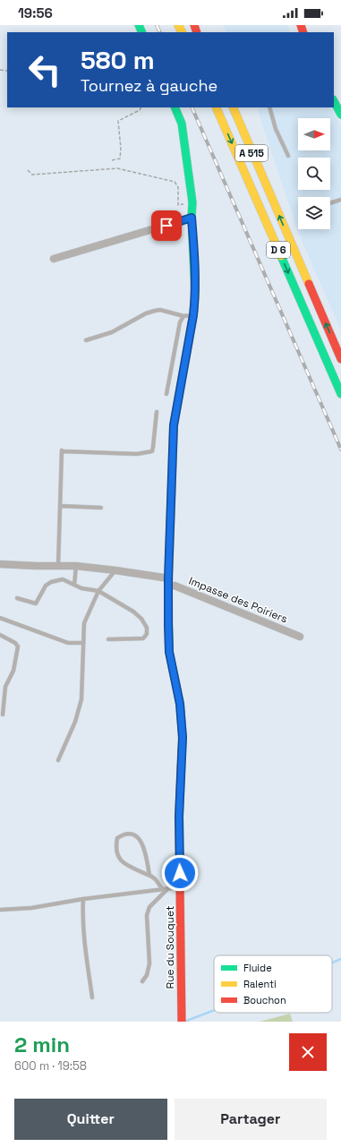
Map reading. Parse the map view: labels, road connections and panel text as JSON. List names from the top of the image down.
{
  "streets": {
    "main road": ["D 6", "Rue du Souquet"],
    "street": ["Impasse des Poiriers"]
  },
  "crossings": [
    ["Impasse des Poiriers", "Rue du Souquet"]
  ],
  "legend": ["Fluide", "Ralenti", "Bouchon"],
  "north": "right",
  "page": {
    "status": "19:56",
    "turn": ["580 m", "Tournez à gauche"],
    "heading": ["2 min", "600 m · 19:58"],
    "buttons": ["Quitter", "Partager"]
  }
}
